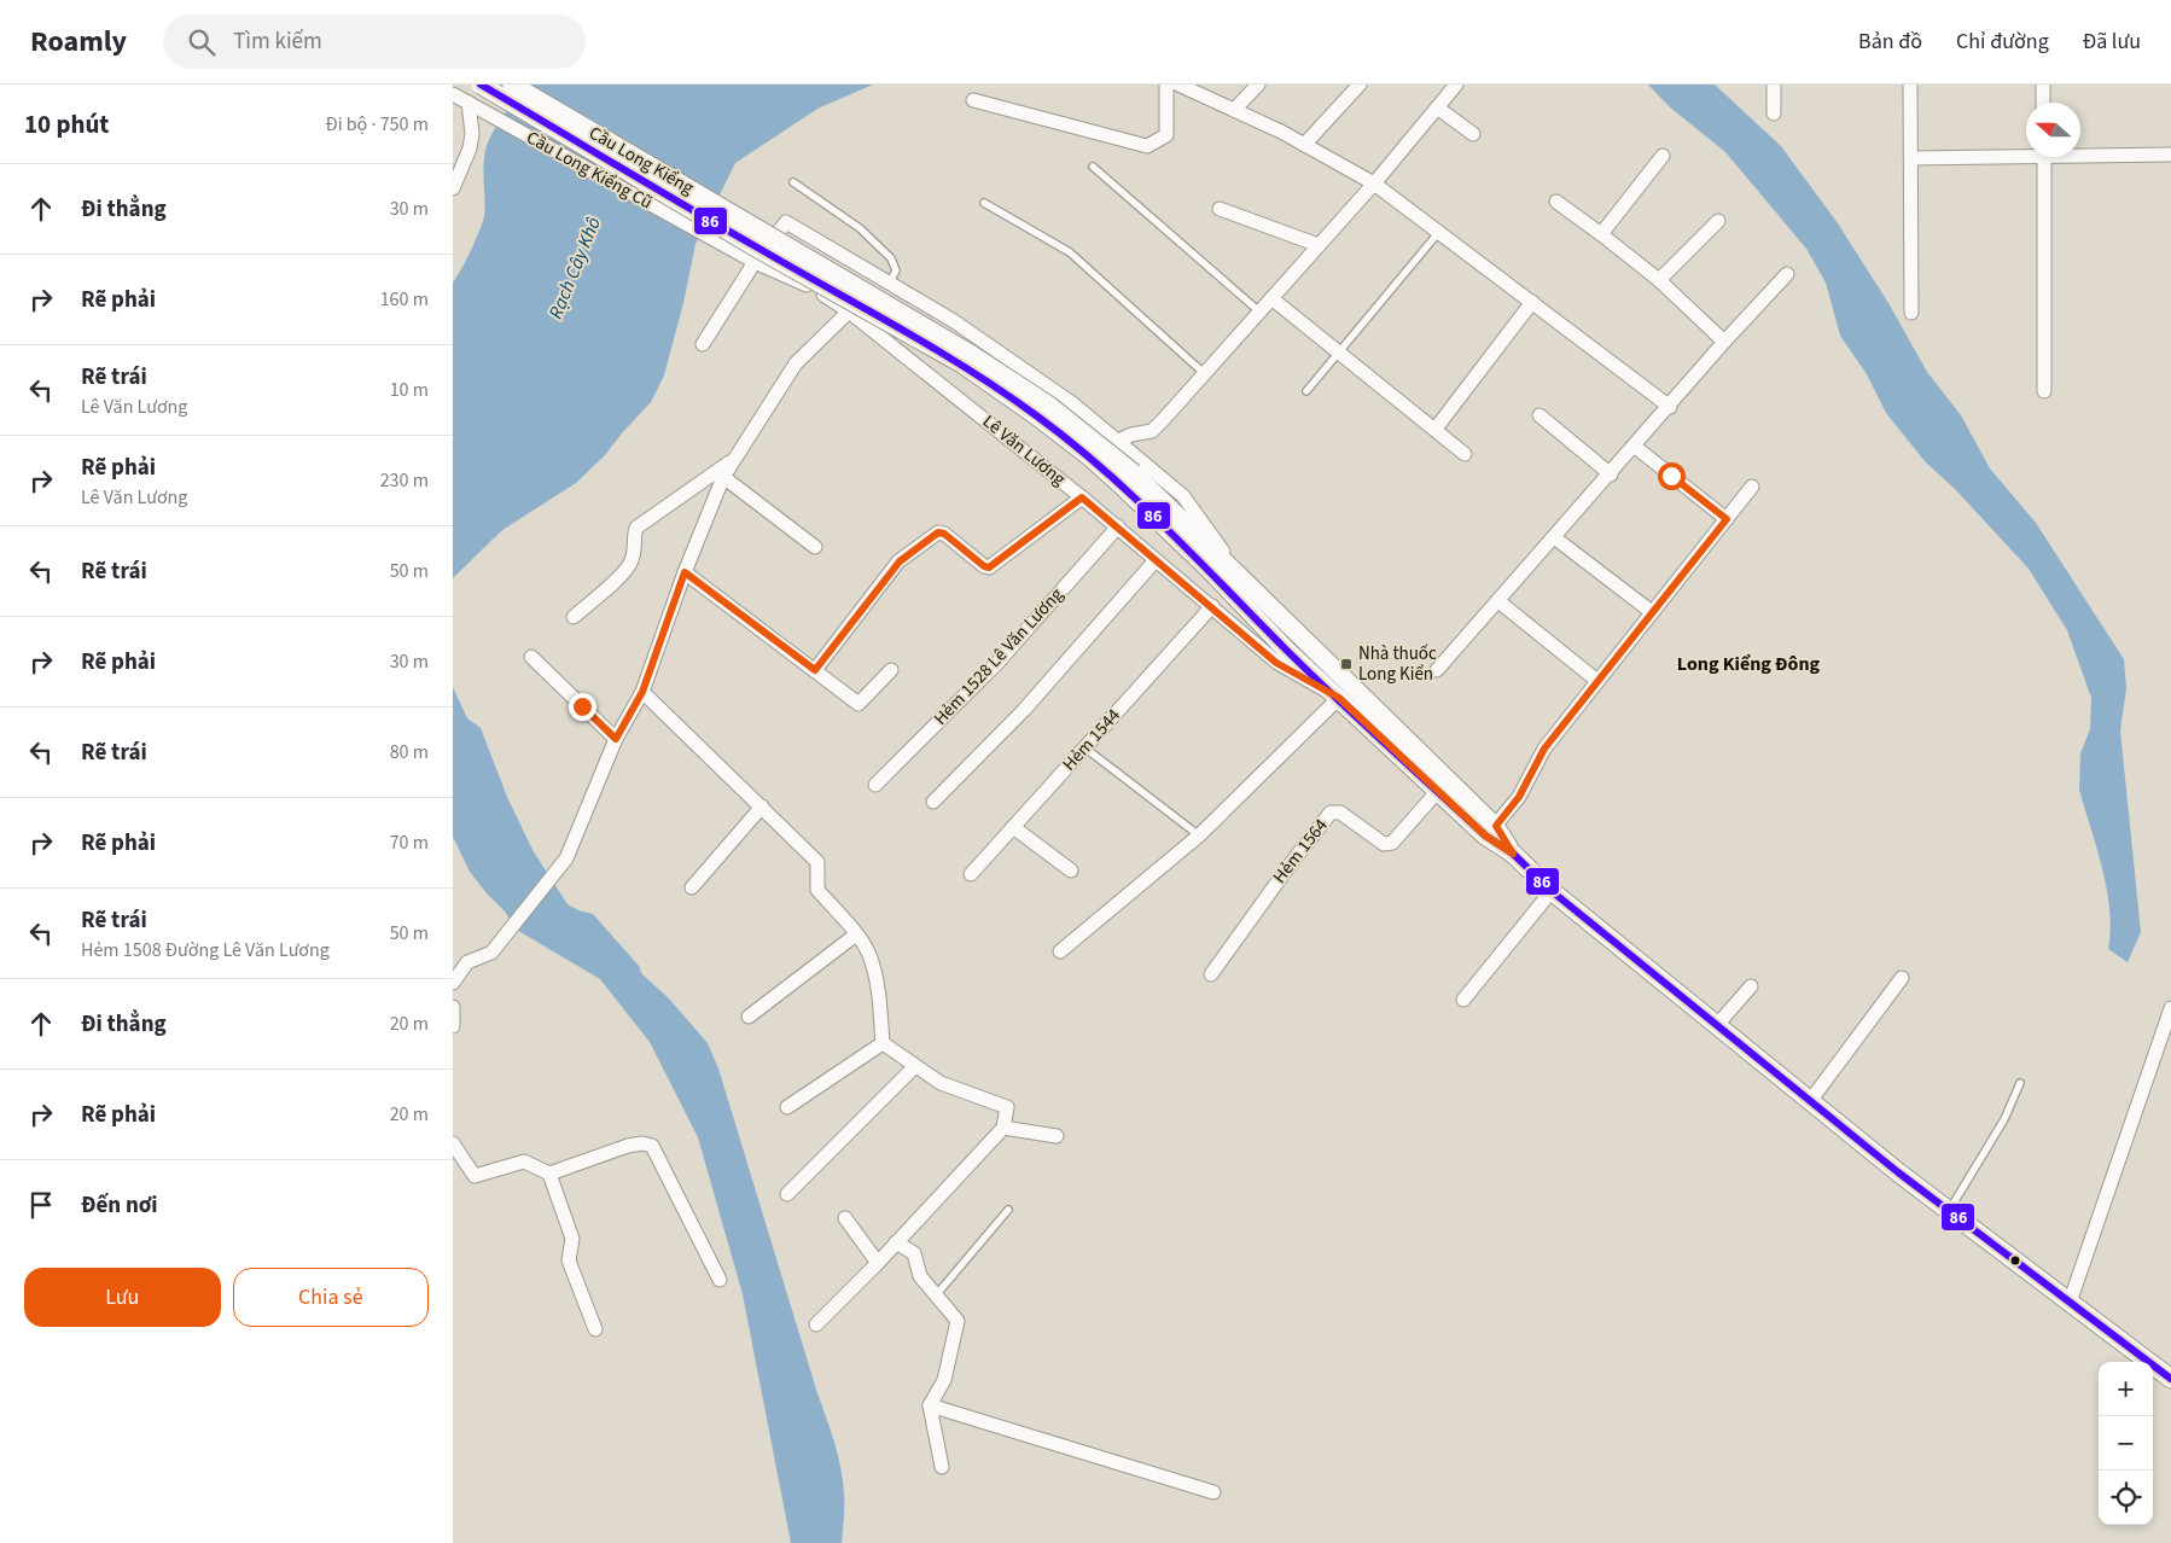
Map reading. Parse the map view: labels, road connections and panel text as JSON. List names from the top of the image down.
{
  "streets": {
    "main road": ["Cầu Long Kiểng", "Lê Văn Lương"],
    "street": [
      "Cầu Long Kiểng Cũ",
      "Hẻm 1528 Lê Văn Lương",
      "Hẻm 1544",
      "Hẻm 1564"
    ]
  },
  "crossings": [
    ["Cầu Long Kiểng", "Lê Văn Lương"],
    ["Cầu Long Kiểng Cũ", "Lê Văn Lương"],
    ["Lê Văn Lương", "Hẻm 1528 Lê Văn Lương"],
    ["Lê Văn Lương", "Hẻm 1544"],
    ["Lê Văn Lương", "Hẻm 1564"]
  ],
  "districts": ["Long Kiểng Đông"],
  "water": ["Rạch Cây Khô"],
  "places": {
    "transit": ["Nhà thuốc Long Kiển"]
  },
  "lines": ["transit line 86"],
  "north": "left",
  "page": {
    "header": "Roamly",
    "search": "Tìm kiếm",
    "nav": ["Bản đồ", "Chỉ đường", "Đã lưu"],
    "heading": ["10 phút", "Đi bộ · 750 m"],
    "list": [
      ["Đi thẳng", "30 m"],
      ["Rẽ phải", "160 m"],
      ["Rẽ trái", "Lê Văn Lương", "10 m"],
      ["Rẽ phải", "Lê Văn Lương", "230 m"],
      ["Rẽ trái", "50 m"],
      ["Rẽ phải", "30 m"],
      ["Rẽ trái", "80 m"],
      ["Rẽ phải", "70 m"],
      ["Rẽ trái", "Hẻm 1508 Đường Lê Văn Lương", "50 m"],
      ["Đi thẳng", "20 m"],
      ["Rẽ phải", "20 m"],
      "Đến nơi"
    ],
    "buttons": ["Lưu", "Chia sẻ"],
    "map_buttons": ["+", "−"]
  }
}
